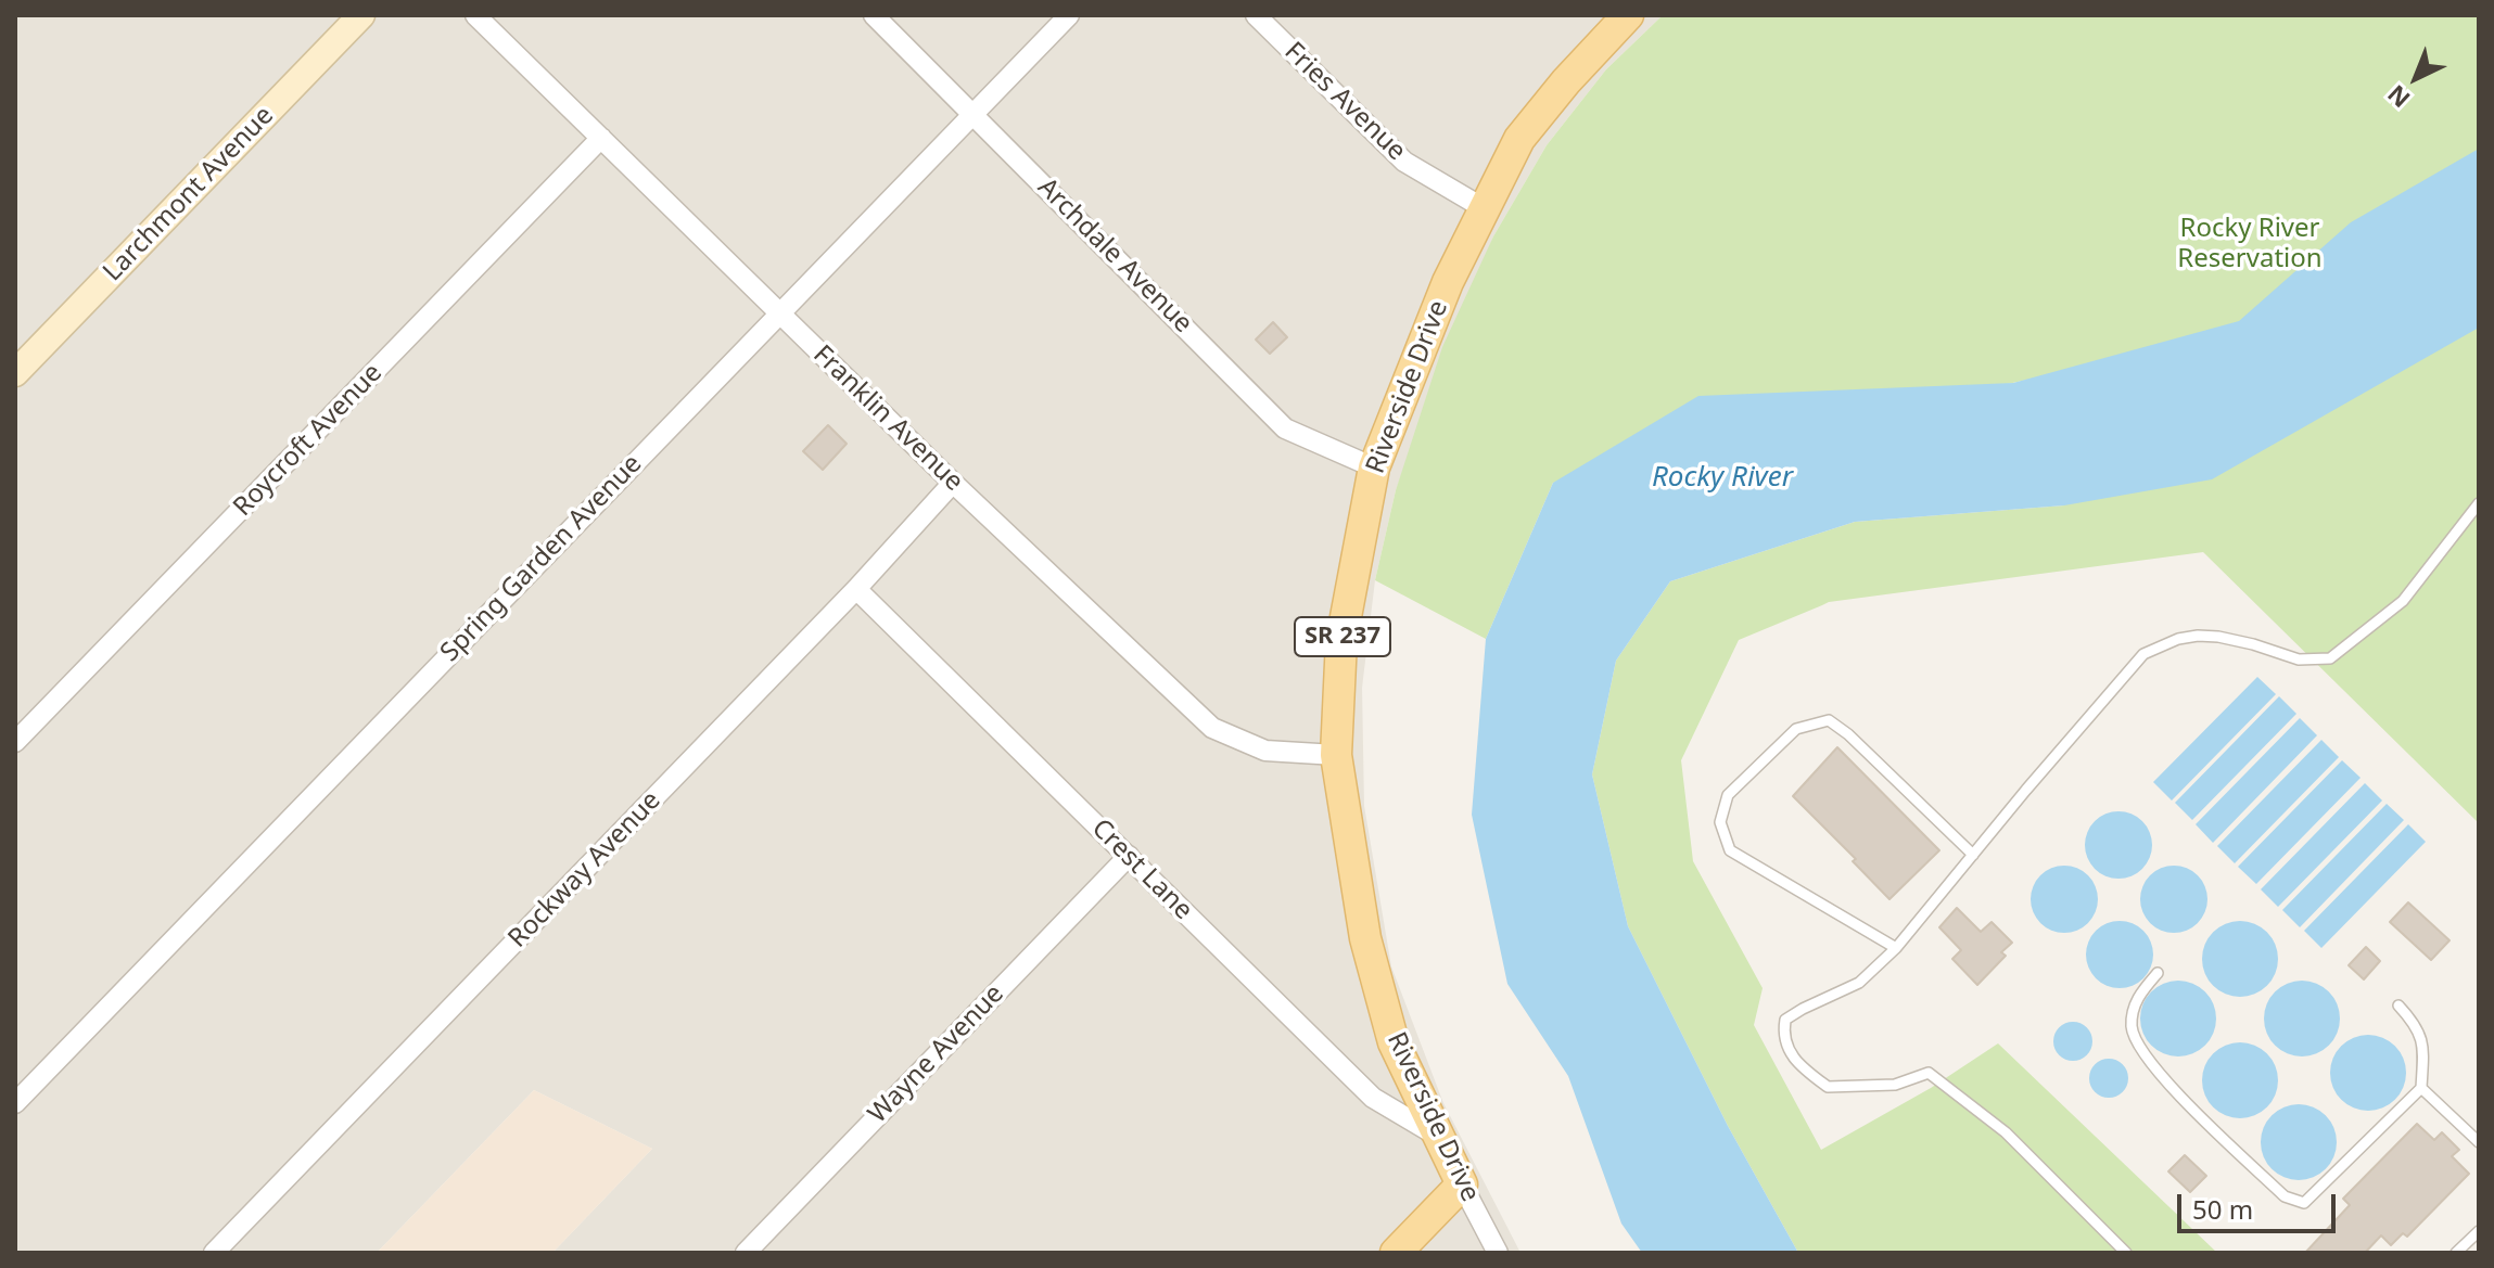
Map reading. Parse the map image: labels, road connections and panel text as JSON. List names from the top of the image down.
{
  "streets": {
    "main road": ["Riverside Drive", "SR 237"],
    "street": [
      "Fries Avenue",
      "Larchmont Avenue",
      "Archdale Avenue",
      "Franklin Avenue",
      "Roycroft Avenue",
      "Spring Garden Avenue",
      "Rockway Avenue",
      "Crest Lane",
      "Wayne Avenue"
    ]
  },
  "crossings": [
    ["Fries Avenue", "Riverside Drive"],
    ["Archdale Avenue", "Riverside Drive"],
    ["Archdale Avenue", "Spring Garden Avenue"],
    ["Riverside Drive", "Franklin Avenue"],
    ["Riverside Drive", "Crest Lane"],
    ["Franklin Avenue", "Roycroft Avenue"],
    ["Franklin Avenue", "Spring Garden Avenue"],
    ["Franklin Avenue", "Rockway Avenue"],
    ["Rockway Avenue", "Crest Lane"],
    ["Crest Lane", "Wayne Avenue"]
  ],
  "water": ["Rocky River"],
  "parks": ["Rocky River Reservation"],
  "scale_bar": "50 m",
  "north": "bottom left"
}
